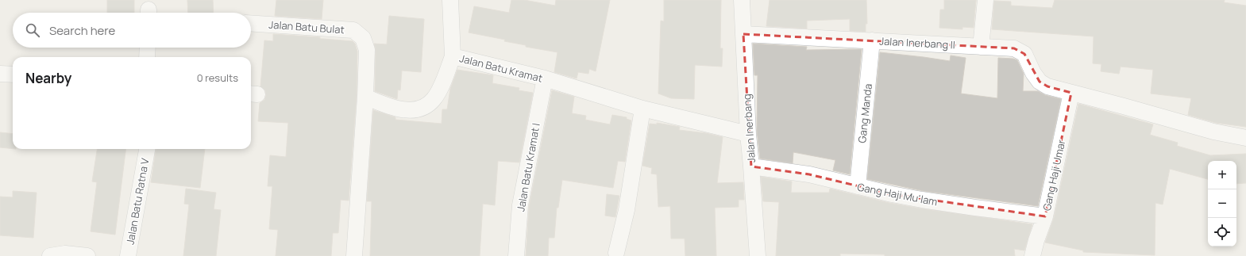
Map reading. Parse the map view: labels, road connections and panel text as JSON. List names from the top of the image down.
{
  "streets": {
    "street": [
      "Jalan Batu Bulat",
      "Jalan Inerbang II",
      "Jalan Batu Kramat",
      "Gang Manda",
      "Jalan Inerbang",
      "Jalan Batu Kramat I",
      "Gang Haji Umar",
      "Gang Haji Mu'lam",
      "Jalan Batu Ratna V"
    ]
  },
  "crossings": [
    ["Jalan Batu Bulat", "Jalan Batu Kramat"],
    ["Jalan Inerbang II", "Gang Manda"],
    ["Jalan Inerbang II", "Jalan Inerbang"],
    ["Jalan Inerbang II", "Gang Haji Umar"],
    ["Jalan Batu Kramat", "Jalan Inerbang"],
    ["Jalan Batu Kramat", "Jalan Batu Kramat I"],
    ["Gang Manda", "Gang Haji Mu'lam"],
    ["Jalan Inerbang", "Gang Haji Mu'lam"],
    ["Gang Haji Umar", "Gang Haji Mu'lam"]
  ],
  "page": {
    "search": "Search here",
    "heading": ["Nearby", "0 results"],
    "map_buttons": ["+", "−"]
  }
}
